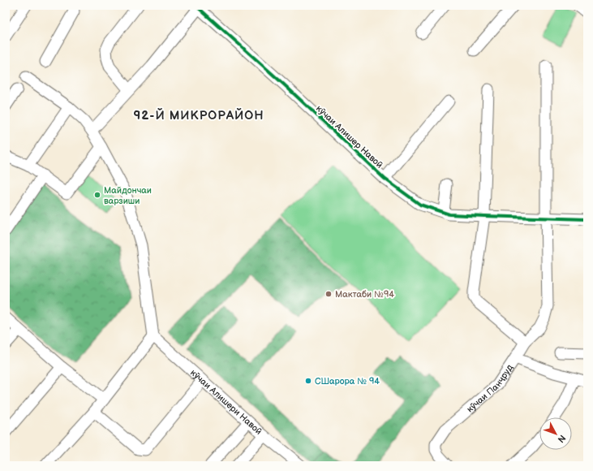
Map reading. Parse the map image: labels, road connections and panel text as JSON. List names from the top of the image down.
{
  "streets": {
    "street": ["кӯчаи Алишер Навоӣ", "кӯчаи Панҷруд", "кӯчаи Алишери Навоӣ"]
  },
  "districts": ["92-Й МИКРОРАЙОН"],
  "places": ["Майдончаи варзиши", "Мактаби №94", "СШарора № 94"],
  "north": "bottom right"
}
